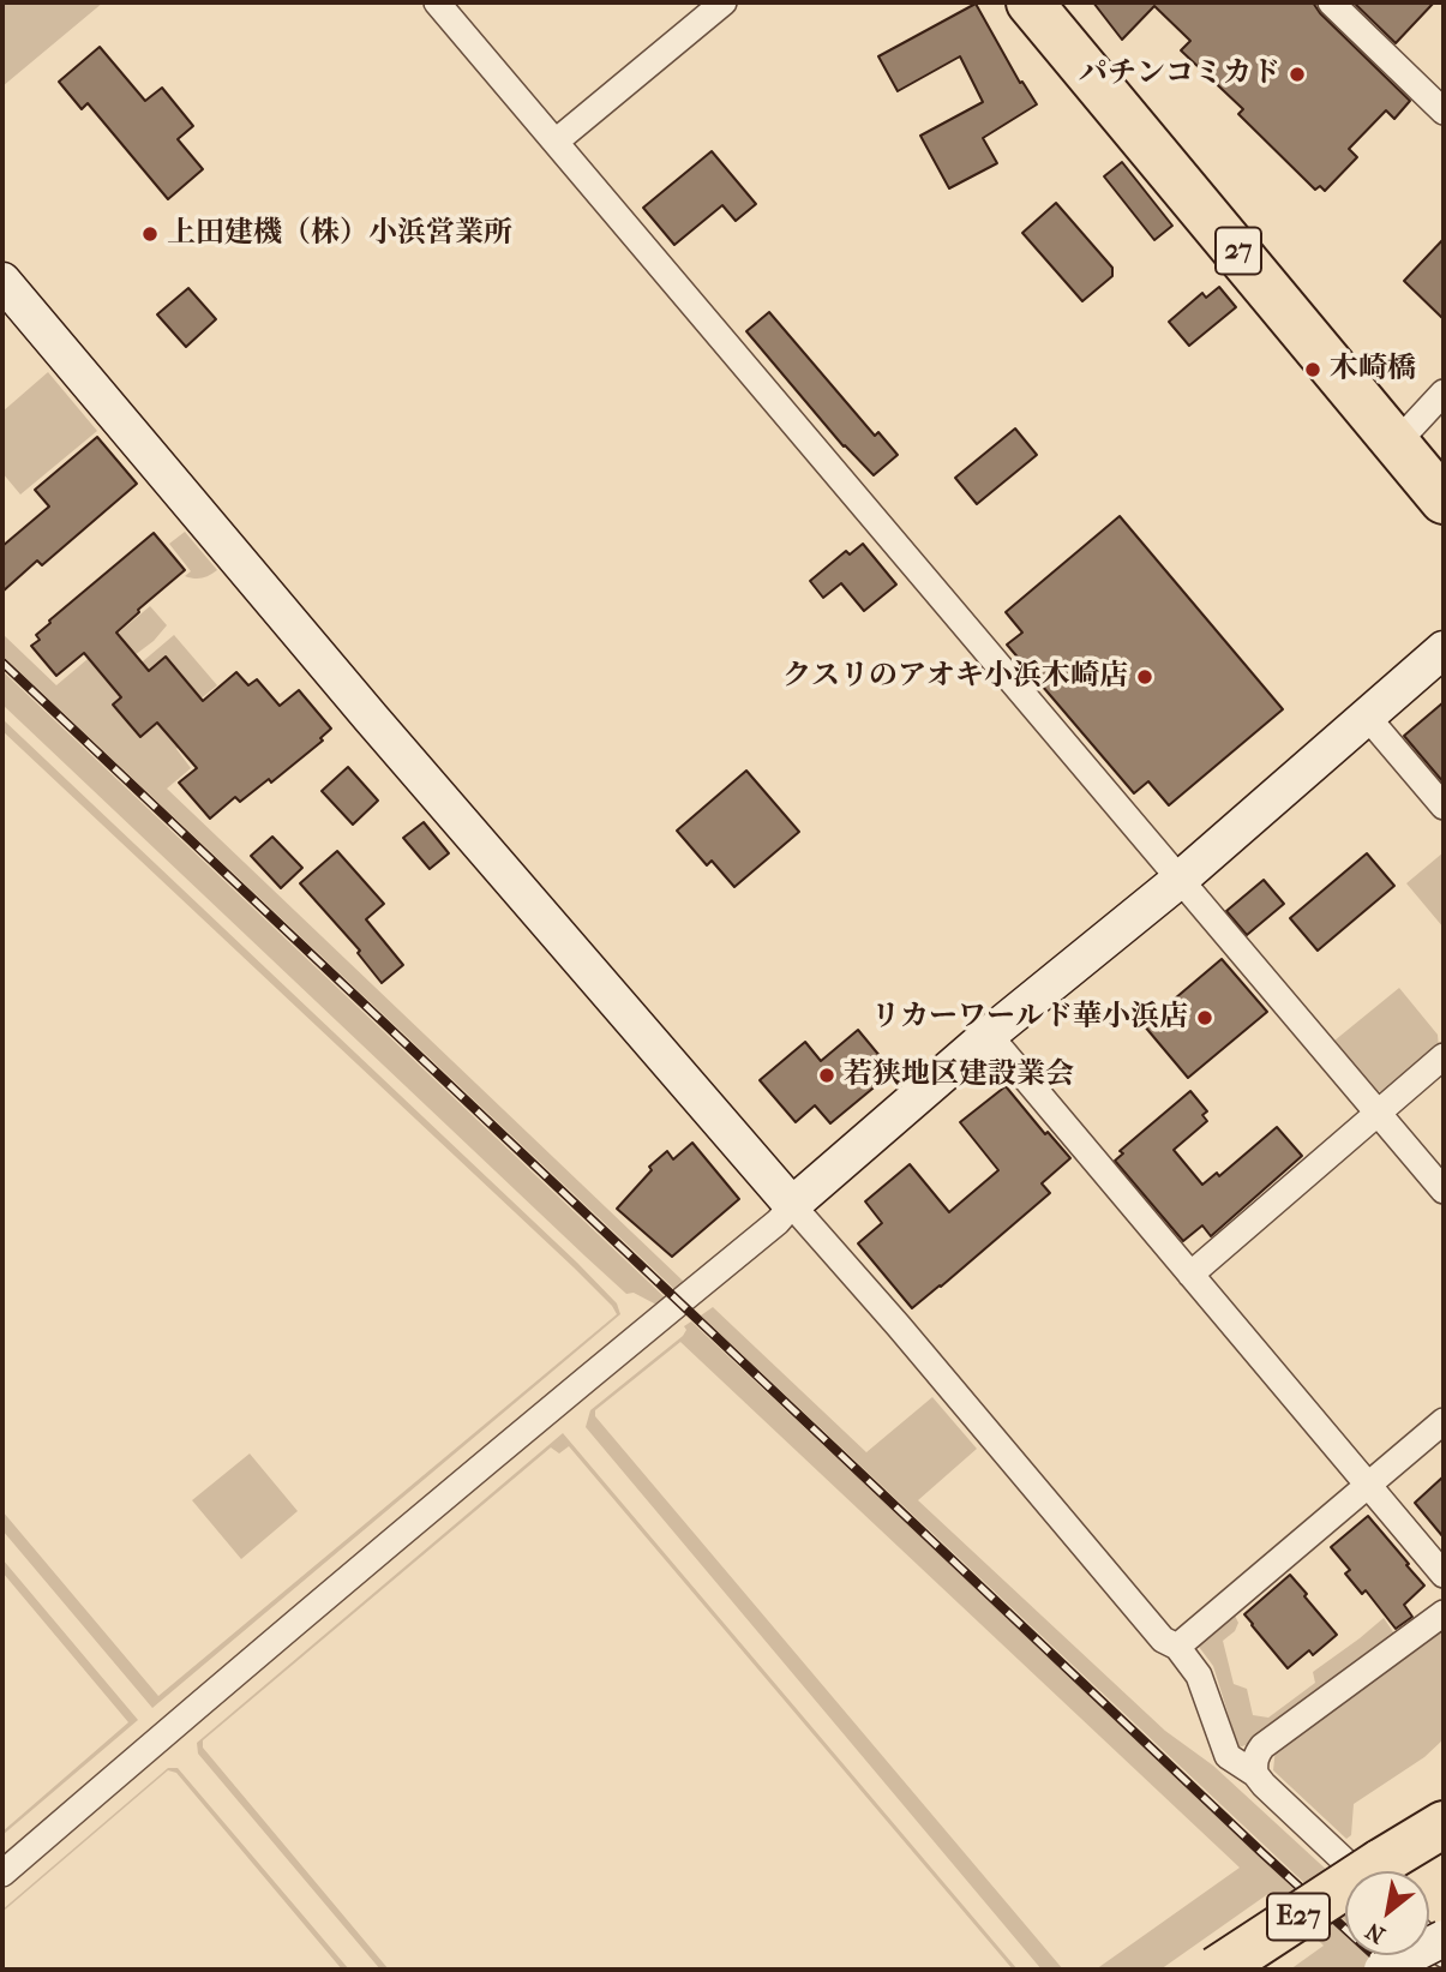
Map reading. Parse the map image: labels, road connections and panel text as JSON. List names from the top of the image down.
{
  "streets": {
    "highway": ["27", "E27"]
  },
  "places": [
    "パチンコミカド",
    "上田建機（株）小浜営業所",
    "木崎橋",
    "クスリのアオキ小浜木崎店",
    "リカーワールド華小浜店",
    "若狭地区建設業会"
  ],
  "north": "bottom left"
}
